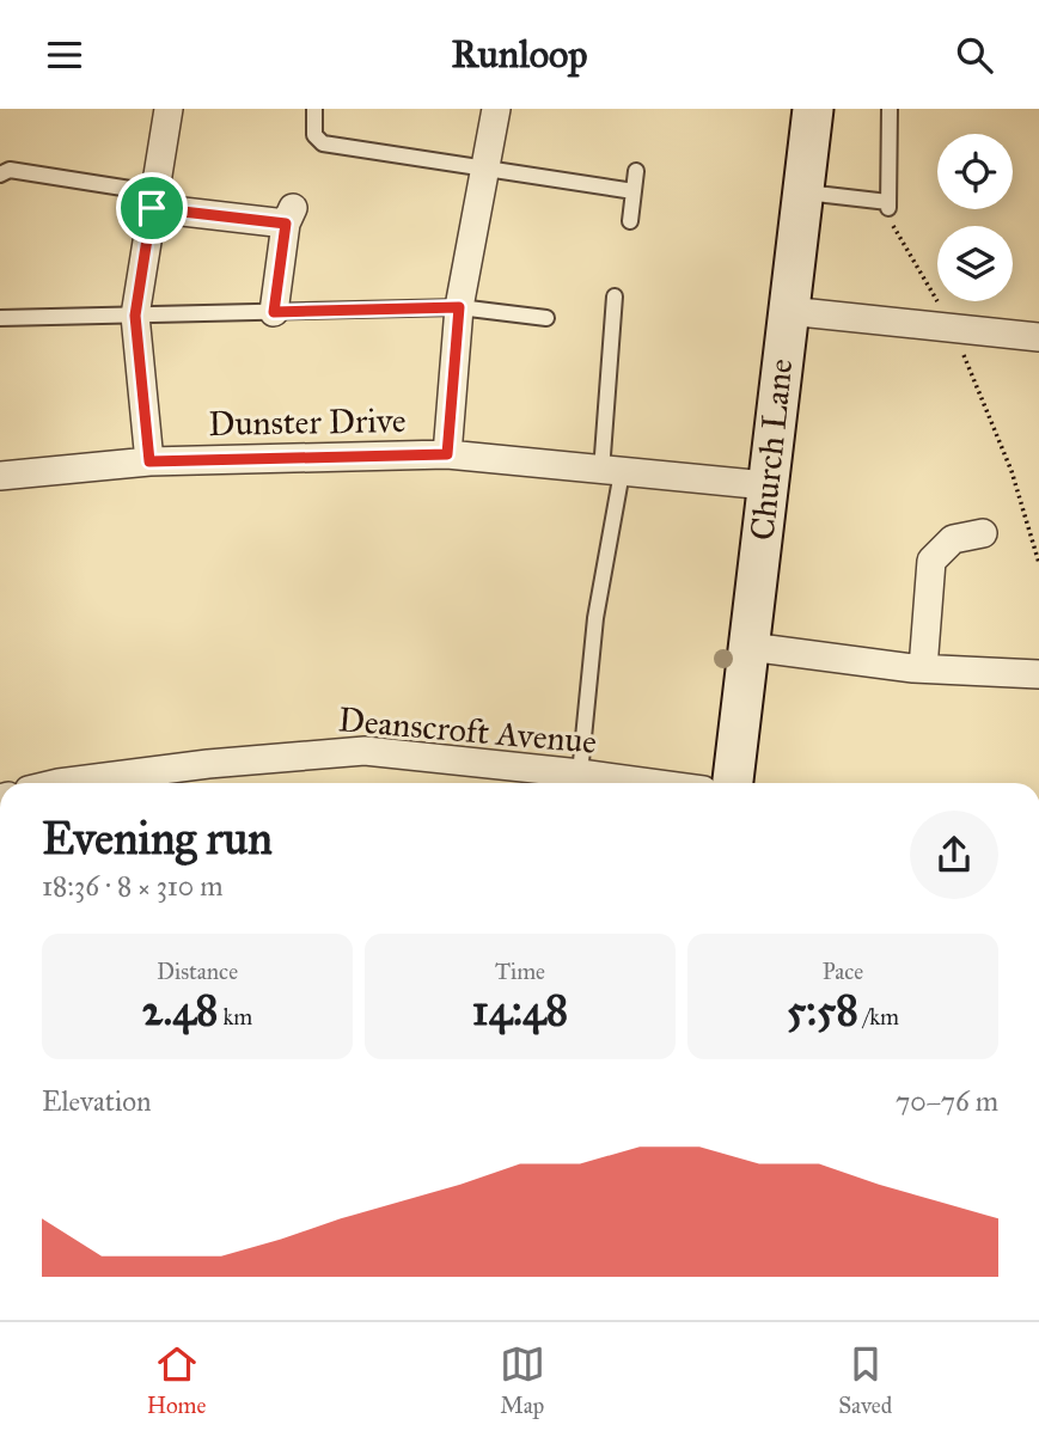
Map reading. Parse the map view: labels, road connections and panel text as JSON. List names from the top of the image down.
{
  "streets": {
    "main road": ["Church Lane"],
    "street": ["Dunster Drive", "Deanscroft Avenue"]
  },
  "crossings": [
    ["Dunster Drive", "Church Lane"]
  ],
  "page": {
    "header": "Runloop",
    "heading": ["Evening run", "18:36 · 8 × 310 m"],
    "stats": [
      ["Distance", "2.48 km"],
      ["Time", "14:48"],
      ["Pace", "5:58 /km"]
    ],
    "chart": ["Elevation", "70–76 m"],
    "tabs": ["Home", "Map", "Saved"]
  }
}
